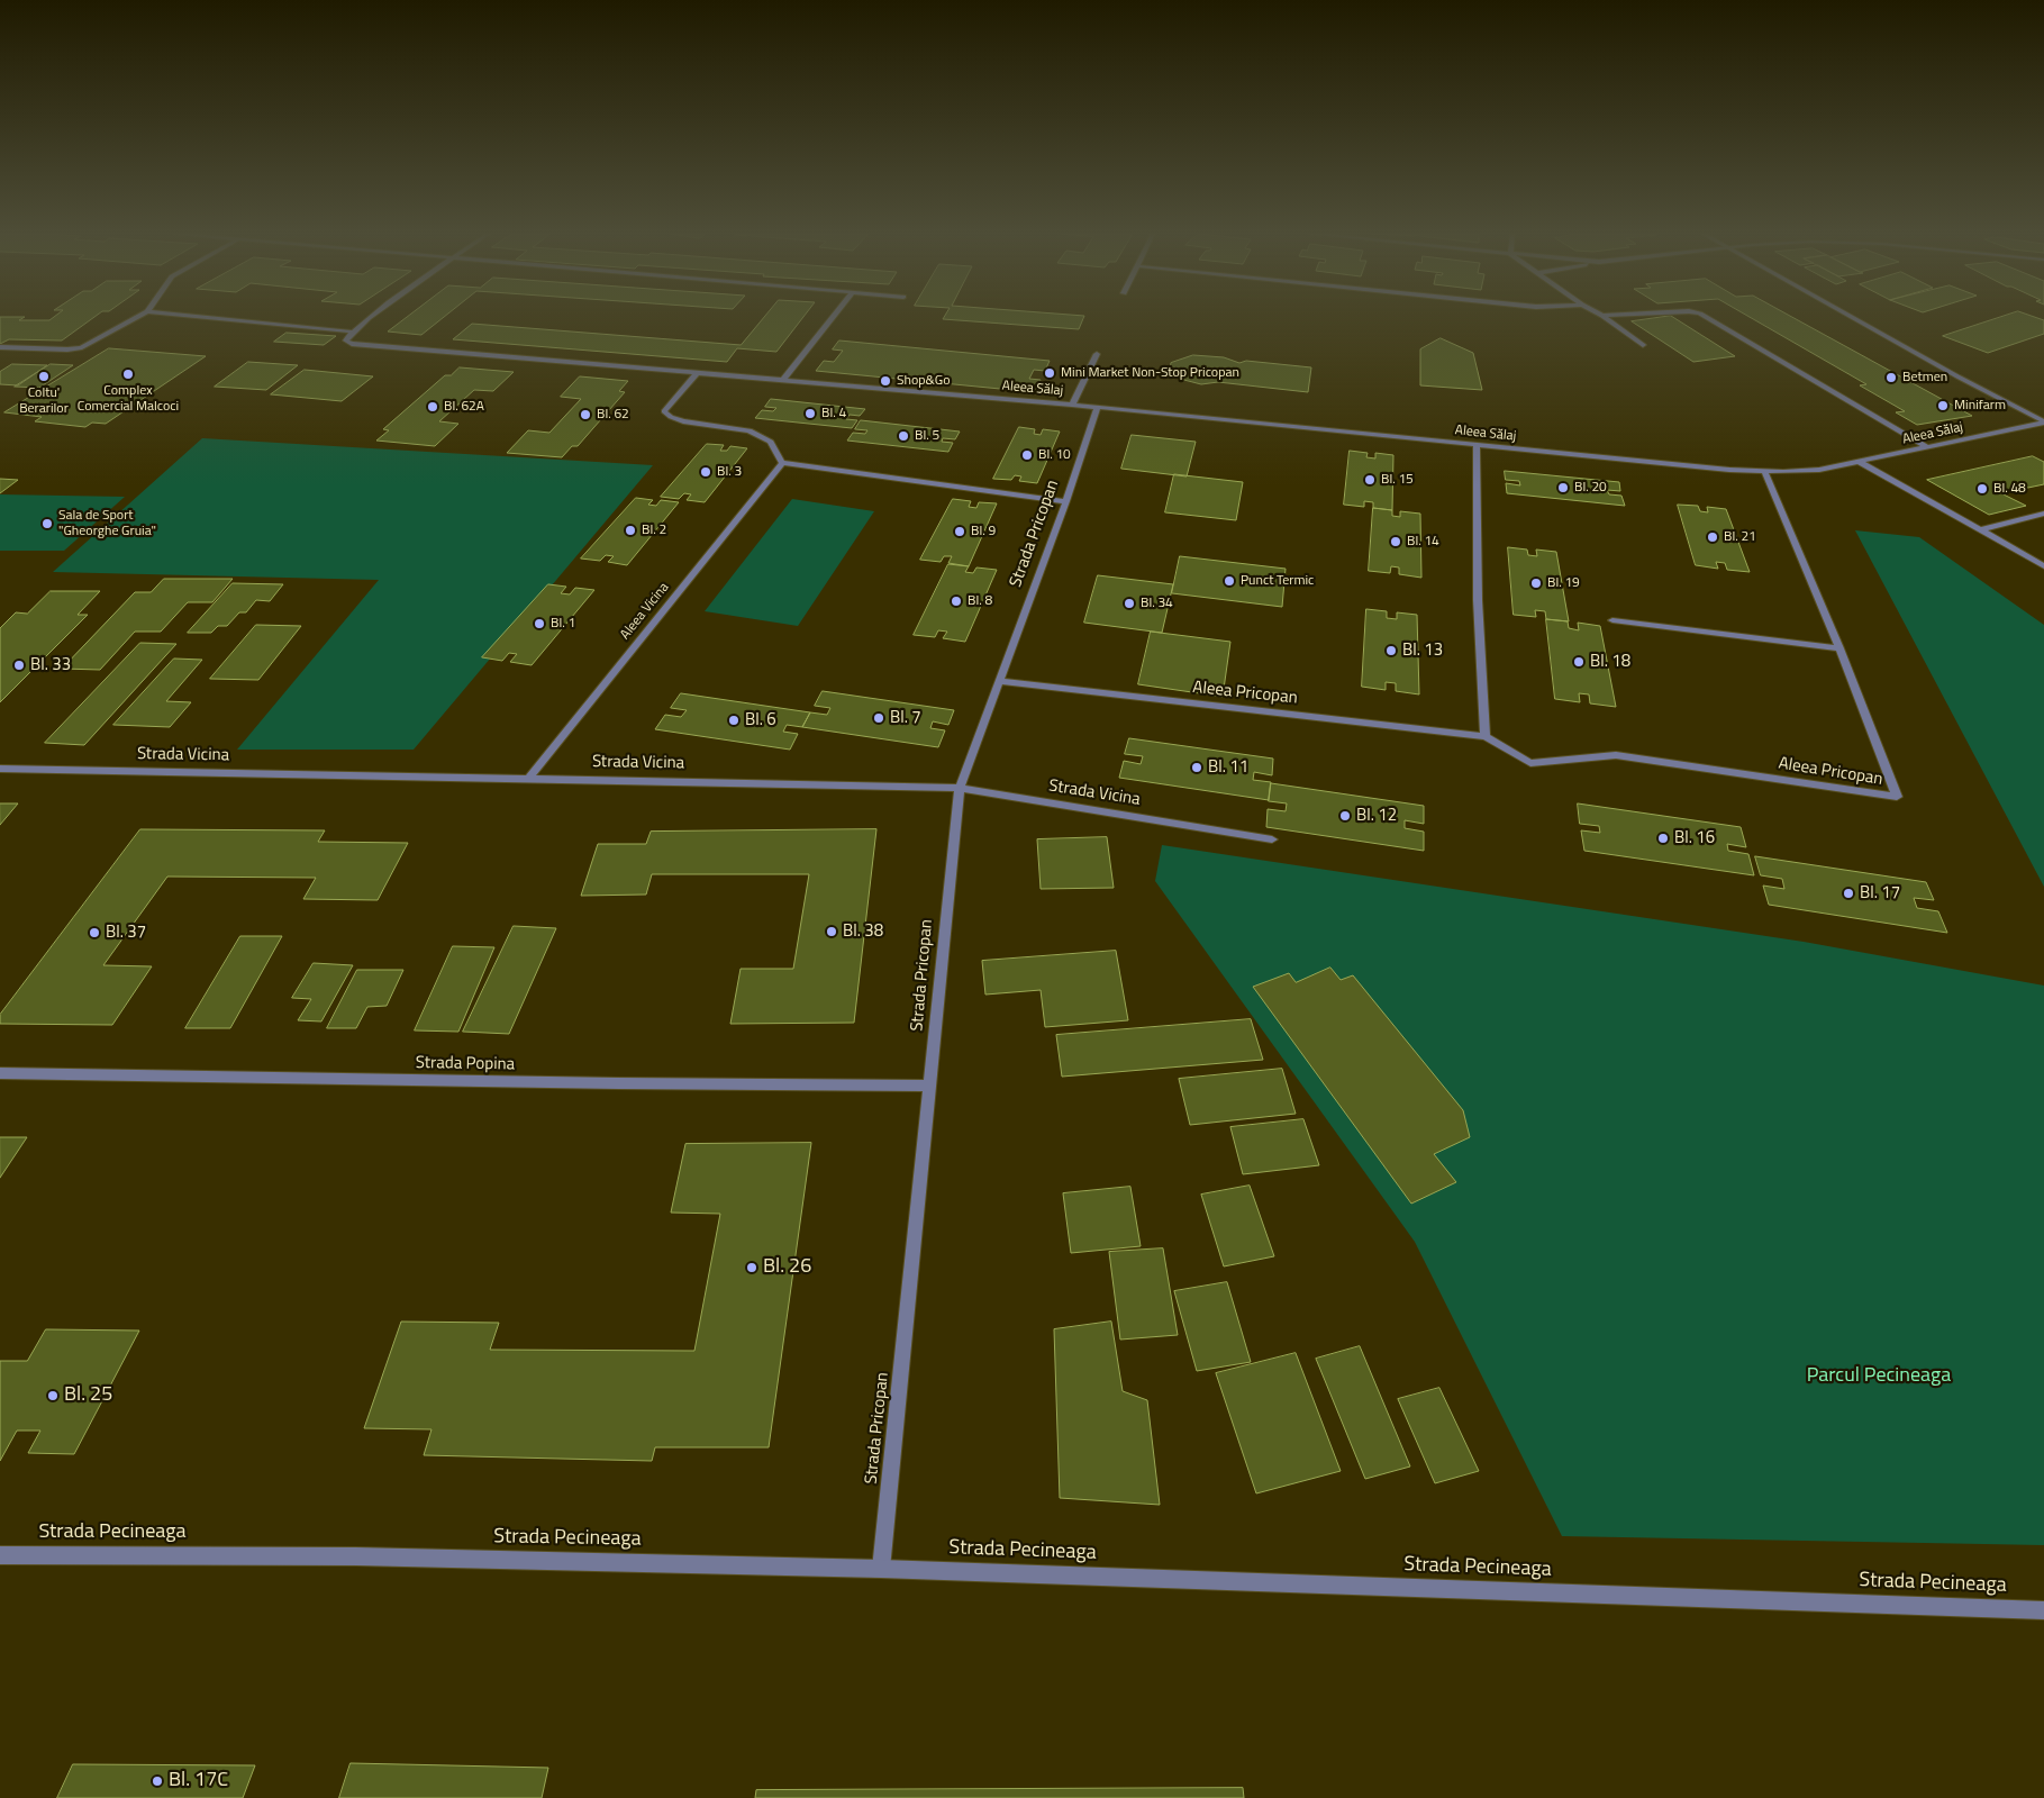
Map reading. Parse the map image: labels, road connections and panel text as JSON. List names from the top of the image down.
{
  "streets": {
    "street": [
      "Aleea Sălaj",
      "Strada Pricopan",
      "Aleea Vicina",
      "Aleea Pricopan",
      "Strada Vicina",
      "Strada Popina",
      "Strada Pecineaga"
    ]
  },
  "crossings": [
    ["Aleea Sălaj", "Strada Pricopan"],
    ["Aleea Sălaj", "Aleea Pricopan"],
    ["Strada Pricopan", "Aleea Pricopan"],
    ["Strada Pricopan", "Strada Vicina"],
    ["Strada Pricopan", "Strada Popina"],
    ["Strada Pricopan", "Strada Pecineaga"],
    ["Aleea Vicina", "Strada Vicina"]
  ],
  "parks": ["Parcul Pecineaga"],
  "places": [
    "Mini Market Non-Stop Pricopan",
    "Complex Comercial Malcoci",
    "Coltu' Berarilor",
    "Betmen",
    "Shop&Go",
    "Minifarm",
    "Bl. 62A",
    "Bl. 4",
    "Bl. 62",
    "Bl. 5",
    "Bl. 10",
    "Bl. 3",
    "Bl. 15",
    "Bl. 20",
    "Bl. 48",
    "Sala de Sport \"Gheorghe Gruia\"",
    "Bl. 2",
    "Bl. 9",
    "Bl. 21",
    "Bl. 14",
    "Punct Termic",
    "Bl. 19",
    "Bl. 8",
    "Bl. 34",
    "Bl. 1",
    "Bl. 13",
    "Bl. 18",
    "Bl. 33",
    "Bl. 7",
    "Bl. 6",
    "Bl. 11",
    "Bl. 12",
    "Bl. 16",
    "Bl. 17",
    "Bl. 38",
    "Bl. 37",
    "Bl. 26",
    "Bl. 25",
    "Bl. 17C"
  ]
}
